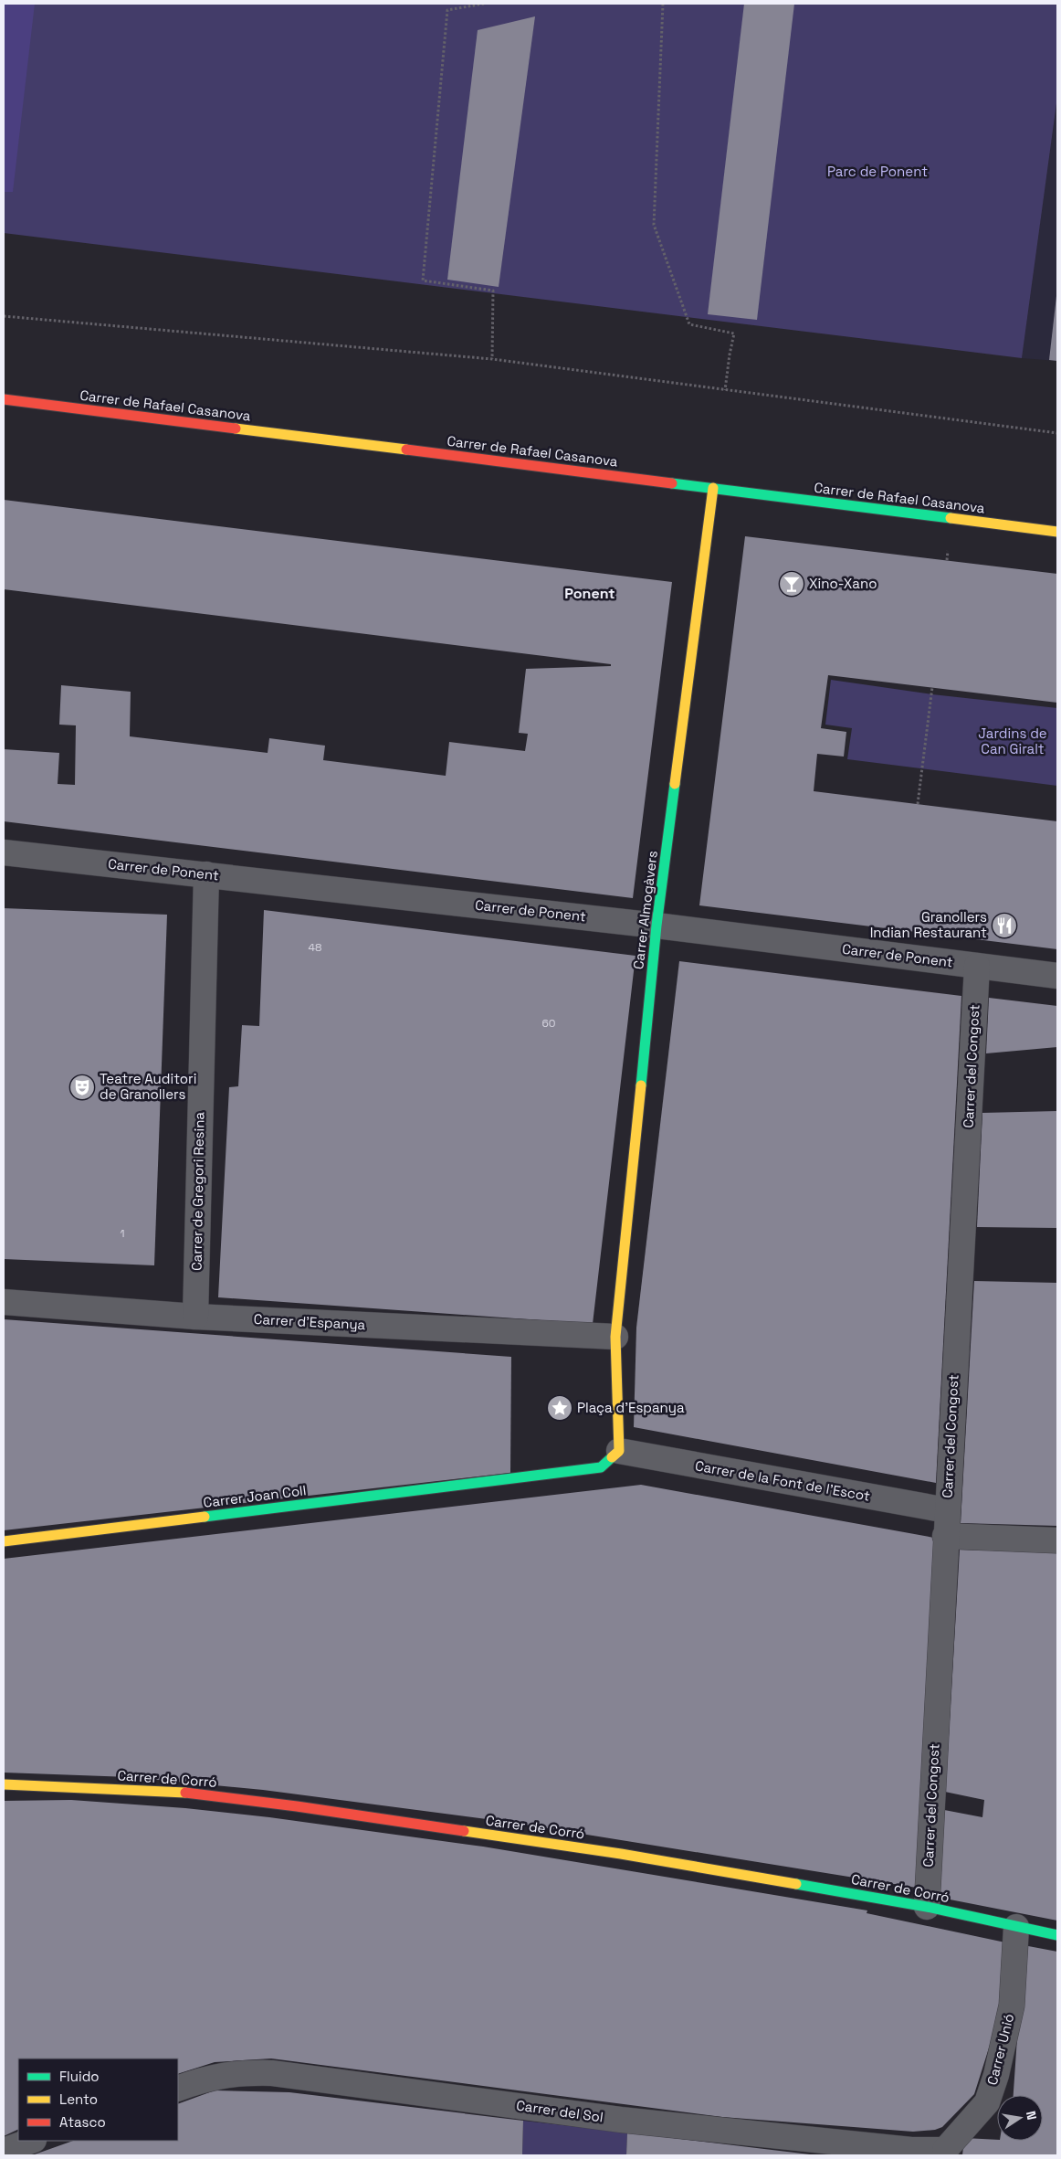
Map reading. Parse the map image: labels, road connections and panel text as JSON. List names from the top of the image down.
{
  "streets": {
    "street": [
      "Carrer de Rafael Casanova",
      "Carrer de Ponent",
      "Carrer Almogàvers",
      "Carrer del Congost",
      "Carrer de Gregori Resina",
      "Carrer d'Espanya",
      "Carrer de la Font de l'Escot",
      "Carrer Joan Coll",
      "Carrer de Corró",
      "Carrer Unió",
      "Carrer del Sol"
    ]
  },
  "crossings": [
    ["Carrer de Rafael Casanova", "Carrer Almogàvers"],
    ["Carrer de Ponent", "Carrer Almogàvers"],
    ["Carrer de Ponent", "Carrer del Congost"],
    ["Carrer de Ponent", "Carrer de Gregori Resina"],
    ["Carrer Almogàvers", "Carrer d'Espanya"],
    ["Carrer del Congost", "Carrer de la Font de l'Escot"],
    ["Carrer del Congost", "Carrer de Corró"],
    ["Carrer de Gregori Resina", "Carrer d'Espanya"],
    ["Carrer de la Font de l'Escot", "Carrer Joan Coll"],
    ["Carrer de Corró", "Carrer Unió"],
    ["Carrer Unió", "Carrer del Sol"]
  ],
  "districts": ["Ponent"],
  "parks": ["Parc de Ponent", "Jardins de Can Giralt"],
  "places": {
    "bar": ["Xino-Xano"],
    "restaurant": ["Granollers Indian Restaurant"],
    "theatre": ["Teatre Auditori de Granollers"],
    "place": ["Plaça d'Espanya"]
  },
  "house_numbers": ["48", "60", "1"],
  "legend": ["Fluido", "Lento", "Atasco"],
  "north": "right"
}
